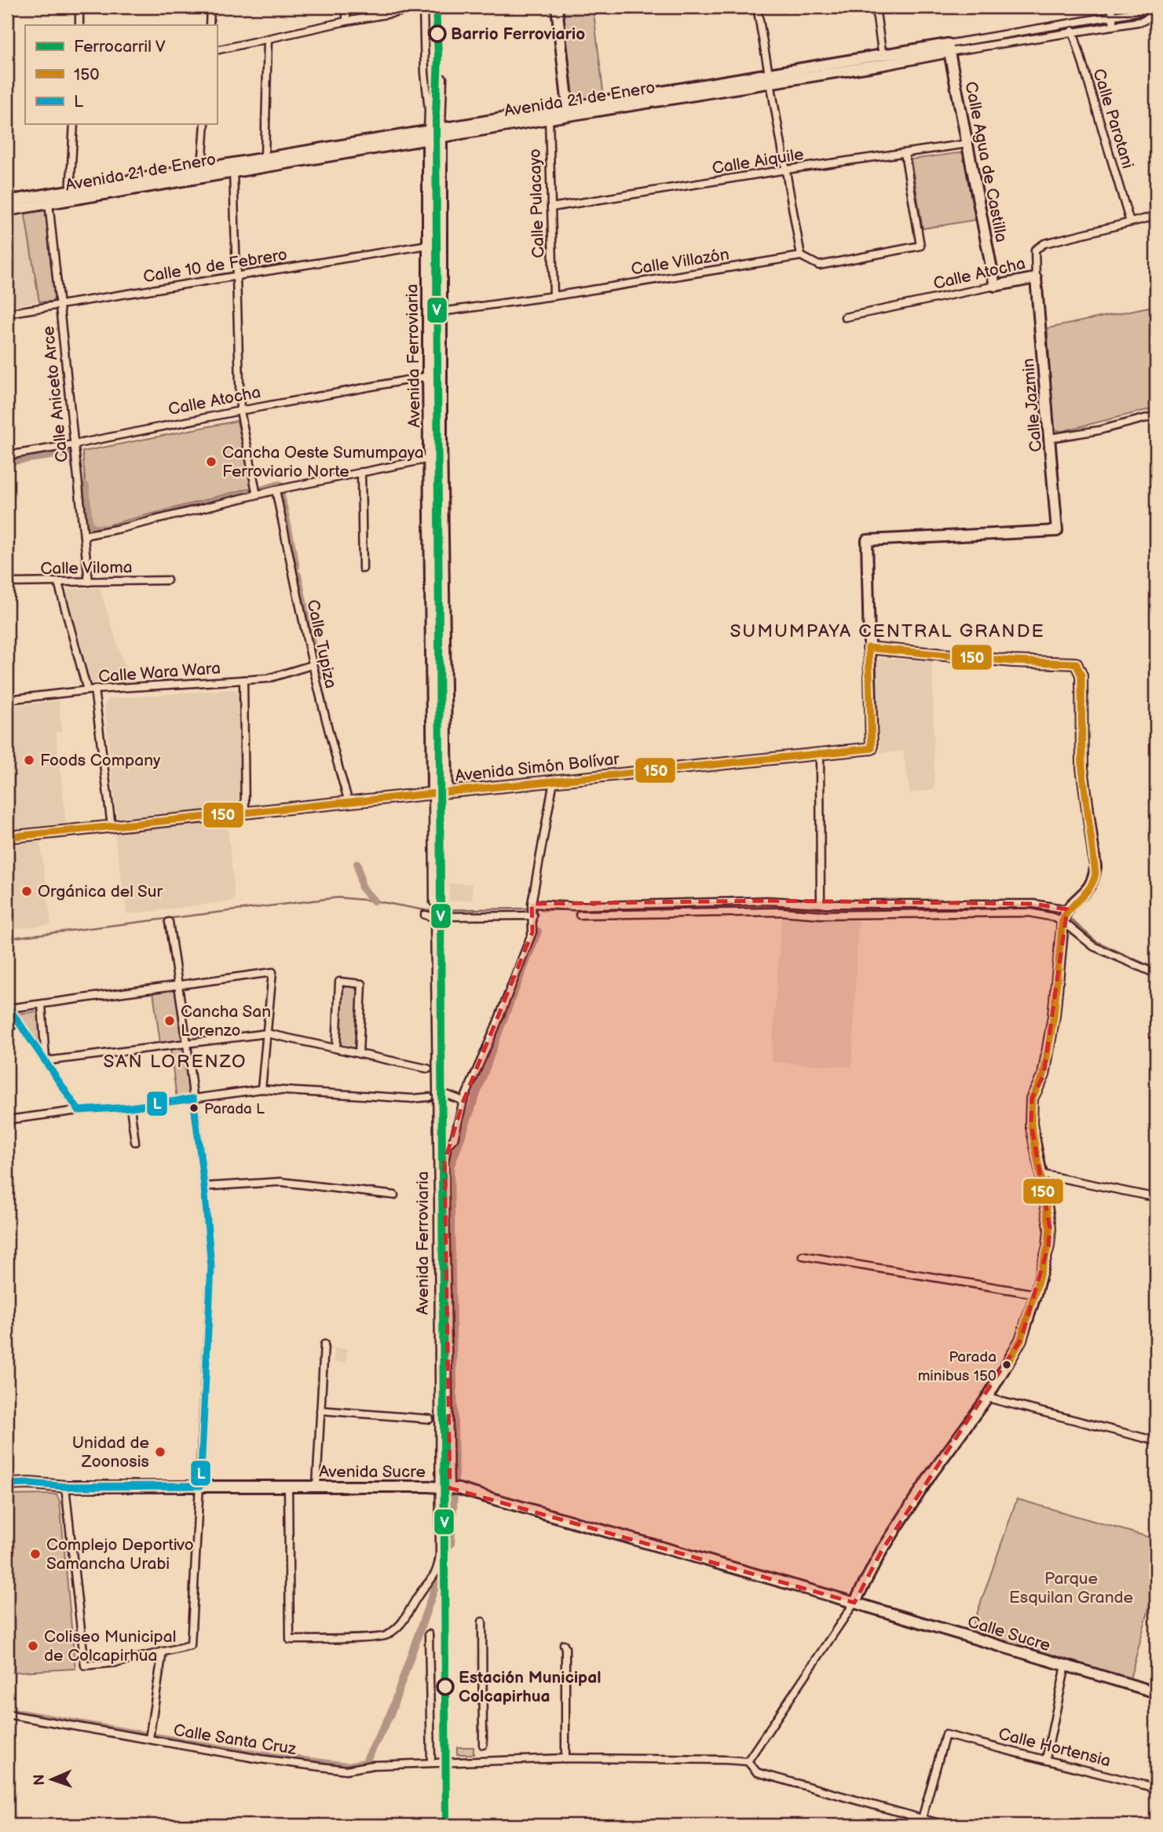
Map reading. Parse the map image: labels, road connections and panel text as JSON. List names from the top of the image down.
{
  "streets": {
    "street": [
      "Avenida 21 de Enero",
      "Calle Parotani",
      "Calle Aiquile",
      "Calle Agua de Castilla",
      "Calle Pulacayo",
      "Calle Villazón",
      "Calle 10 de Febrero",
      "Calle Atocha",
      "Avenida Ferroviaria",
      "Calle Aniceto Arce",
      "Calle Jazmin",
      "Calle Viloma",
      "Calle Tupiza",
      "Calle Wara Wara",
      "Avenida Simón Bolívar",
      "Avenida Sucre",
      "Calle Sucre",
      "Calle Santa Cruz",
      "Calle Hortensia"
    ]
  },
  "crossings": [
    ["Avenida 21 de Enero", "Calle Parotani"],
    ["Avenida 21 de Enero", "Calle Agua de Castilla"],
    ["Avenida 21 de Enero", "Calle Pulacayo"],
    ["Avenida 21 de Enero", "Avenida Ferroviaria"],
    ["Avenida 21 de Enero", "Calle Aniceto Arce"],
    ["Calle Parotani", "Calle Atocha"],
    ["Calle Aiquile", "Calle Agua de Castilla"],
    ["Calle Aiquile", "Calle Pulacayo"],
    ["Calle Aiquile", "Calle Villazón"],
    ["Calle Agua de Castilla", "Calle Atocha"],
    ["Calle Pulacayo", "Calle Villazón"],
    ["Calle Villazón", "Avenida Ferroviaria"],
    ["Calle 10 de Febrero", "Avenida Ferroviaria"],
    ["Calle 10 de Febrero", "Calle Aniceto Arce"],
    ["Calle Atocha", "Avenida Ferroviaria"],
    ["Calle Atocha", "Calle Aniceto Arce"],
    ["Calle Atocha", "Calle Jazmin"],
    ["Avenida Ferroviaria", "Avenida Simón Bolívar"],
    ["Avenida Ferroviaria", "Avenida Sucre"],
    ["Calle Aniceto Arce", "Calle Viloma"],
    ["Calle Jazmin", "Avenida Simón Bolívar"],
    ["Calle Tupiza", "Calle Wara Wara"],
    ["Calle Tupiza", "Avenida Simón Bolívar"],
    ["Avenida Sucre", "Calle Sucre"]
  ],
  "districts": ["SUMUMPAYA CENTRAL GRANDE", "SAN LORENZO"],
  "parks": ["Parque Esquilan Grande"],
  "places": [
    "Barrio Ferroviario",
    "Cancha Oeste Sumumpaya Ferroviario Norte",
    "Foods Company",
    "Orgánica del Sur",
    "Cancha San Lorenzo",
    "Parada L",
    "Parada minibus 150",
    "Unidad de Zoonosis",
    "Complejo Deportivo Samancha Urabi",
    "Coliseo Municipal de Colcapirhua",
    "Estación Municipal Colcapirhua"
  ],
  "lines": ["rail line V", "transit line 150", "transit line L"],
  "legend": ["Ferrocarril V", "150", "L"],
  "north": "left"
}
